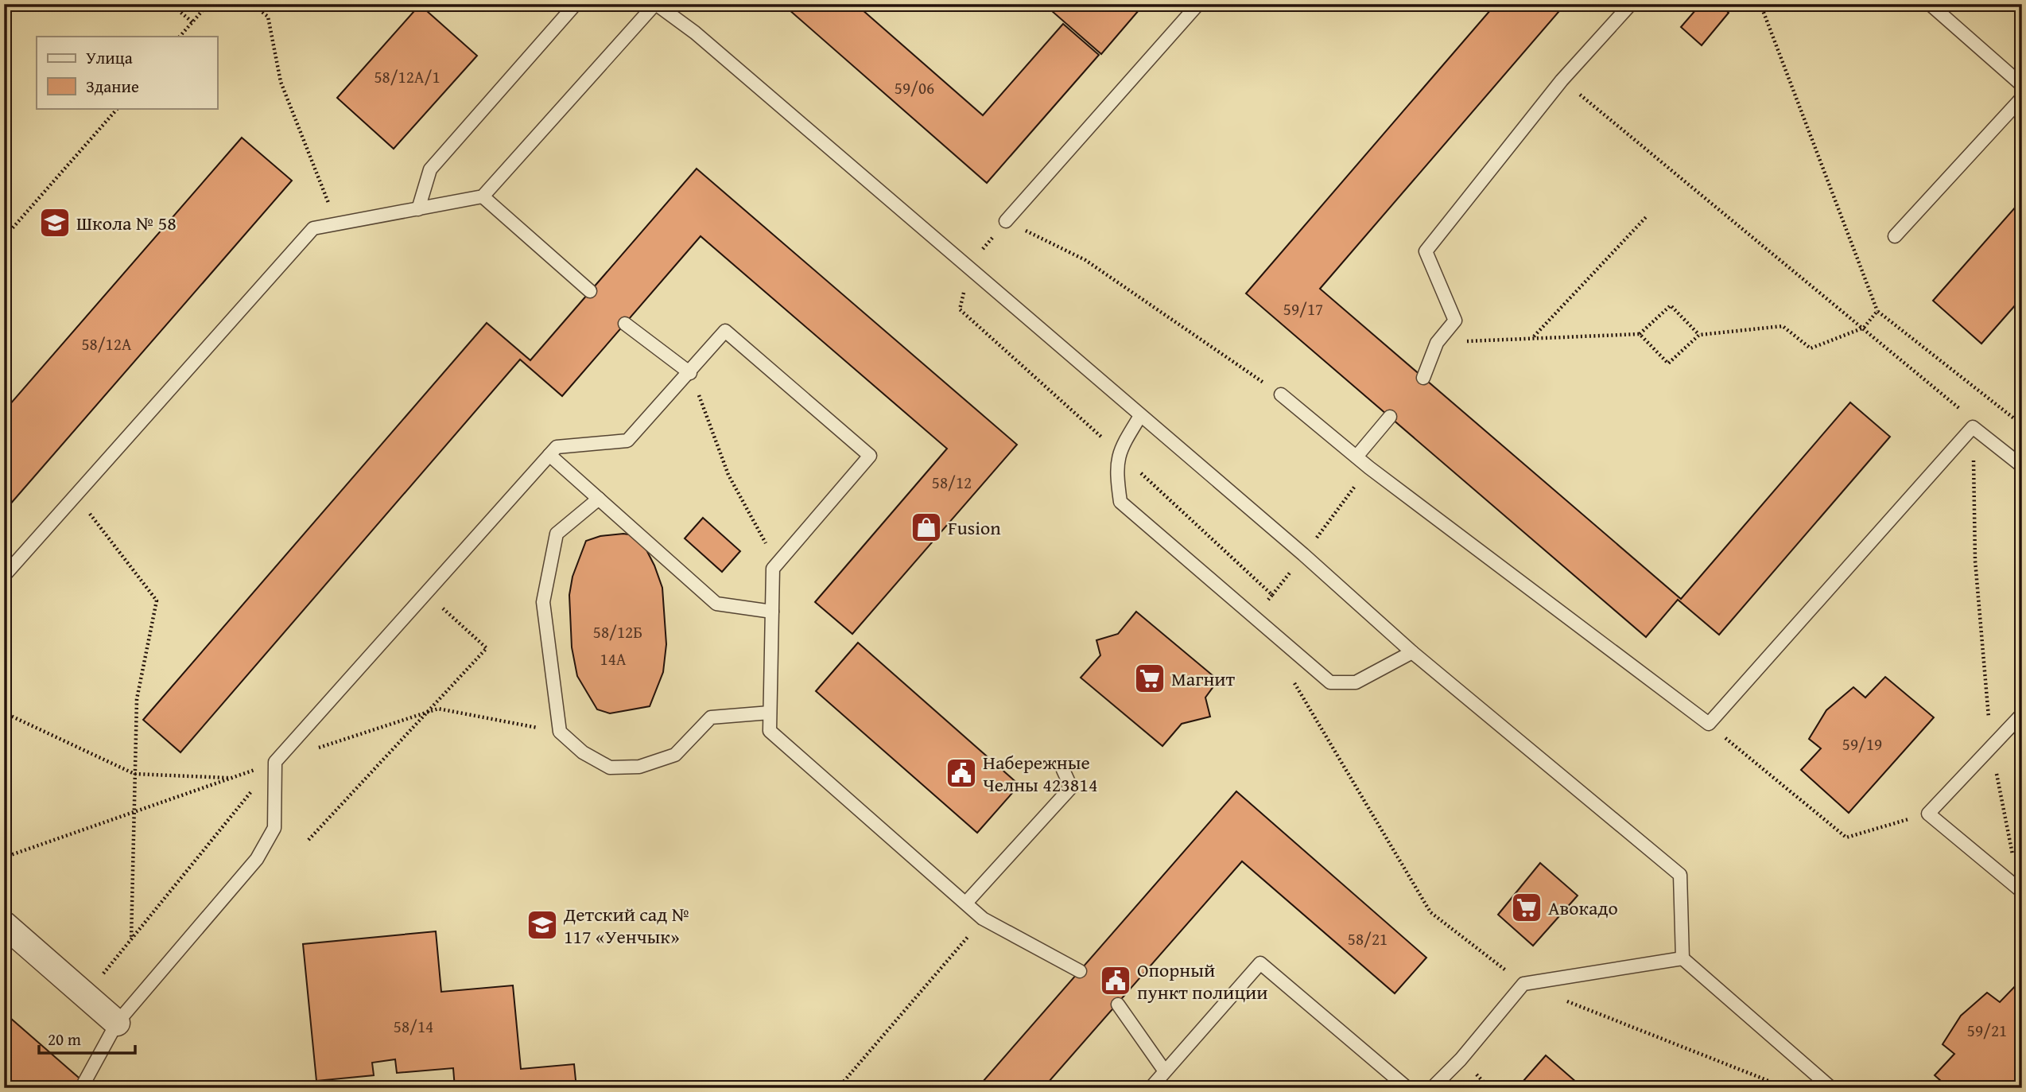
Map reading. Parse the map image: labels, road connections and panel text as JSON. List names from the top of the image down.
{
  "places": {
    "school or university": ["Школа № 58", "Детский сад № 117 «Уенчык»"],
    "shop": ["Fusion"],
    "supermarket": ["Магнит", "Авокадо"],
    "public building": ["Набережные Челны 423814", "Опорный пункт полиции"]
  },
  "house_numbers": [
    "58/12А/1",
    "59/06",
    "59/17",
    "58/12А",
    "58/12",
    "58/12Б",
    "14А",
    "59/19",
    "58/21",
    "58/14",
    "59/21"
  ],
  "legend": ["Улица", "Здание"],
  "scale_bar": "20 m"
}
